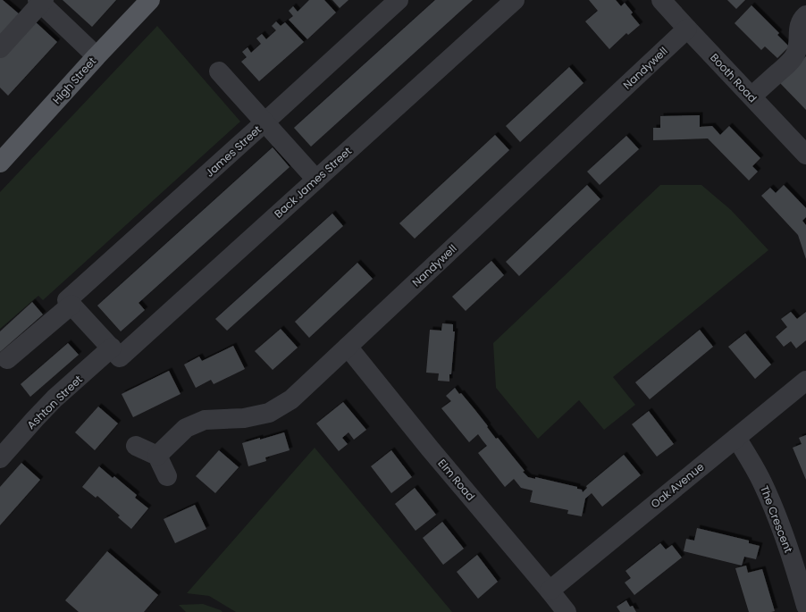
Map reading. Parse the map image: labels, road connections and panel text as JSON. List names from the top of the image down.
{
  "streets": {
    "main road": ["High Street"],
    "street": [
      "Nandywell",
      "Booth Road",
      "James Street",
      "Back James Street",
      "Ashton Street",
      "Elm Road",
      "Oak Avenue",
      "The Crescent"
    ]
  },
  "crossings": [
    ["Nandywell", "Booth Road"],
    ["Nandywell", "Elm Road"],
    ["Back James Street", "Ashton Street"],
    ["Elm Road", "Oak Avenue"],
    ["Oak Avenue", "The Crescent"]
  ]
}
